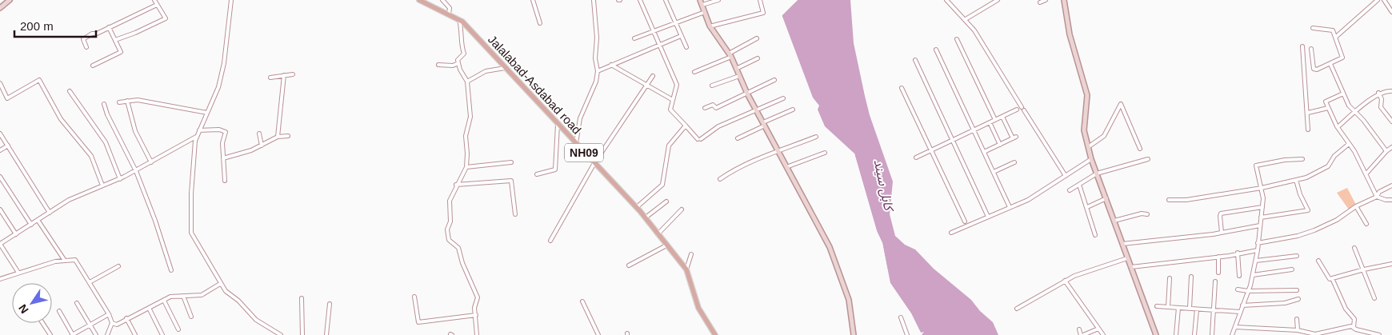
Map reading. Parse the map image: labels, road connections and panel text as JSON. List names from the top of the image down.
{
  "streets": {
    "main road": ["Jalalabad-Asdabad road", "NH09"]
  },
  "water": ["کابل سيند"],
  "scale_bar": "200 m",
  "north": "bottom left"
}
